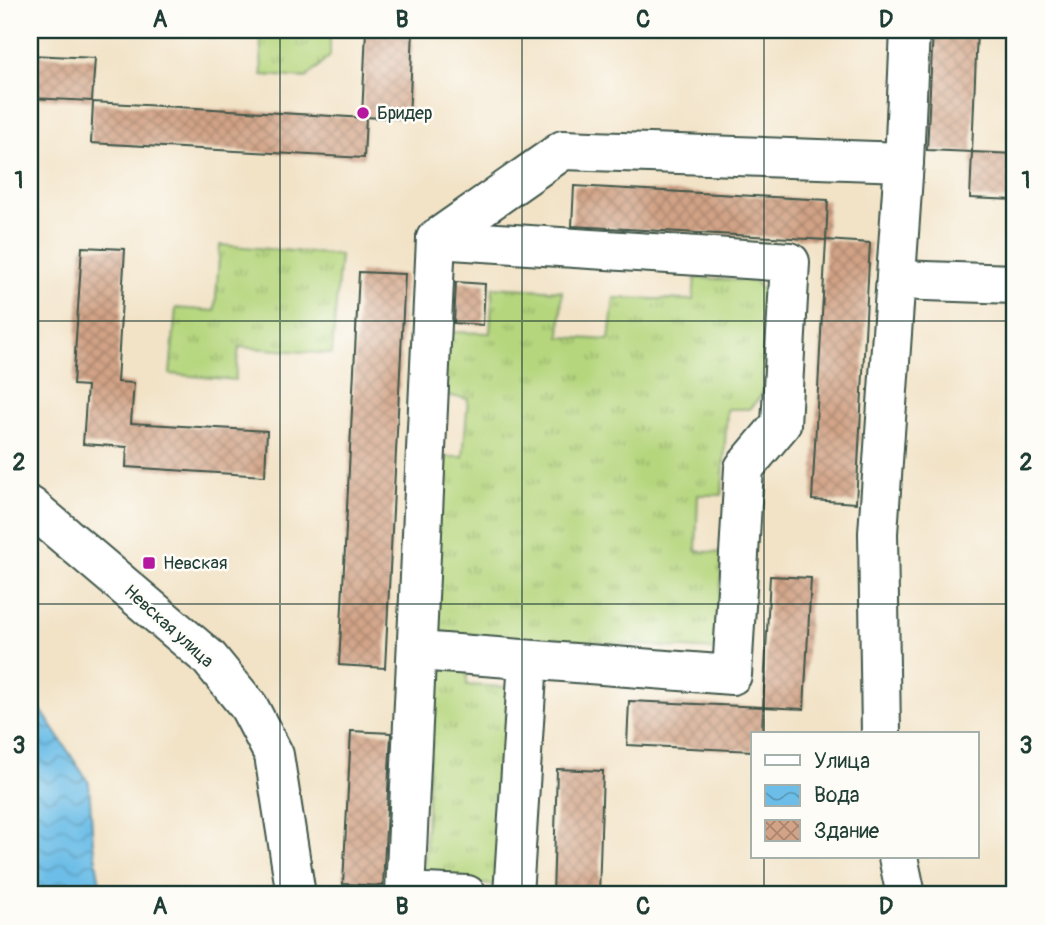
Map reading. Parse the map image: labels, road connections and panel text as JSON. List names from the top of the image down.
{
  "streets": {
    "street": ["Невская улица"]
  },
  "places": {
    "other": ["Бридер"],
    "transit": ["Невская"]
  },
  "legend": ["Улица", "Вода", "Здание"],
  "grid": {
    "columns": [
      "A",
      "B",
      "C",
      "D"
    ],
    "rows": ["1", "2", "3"]
  }
}
